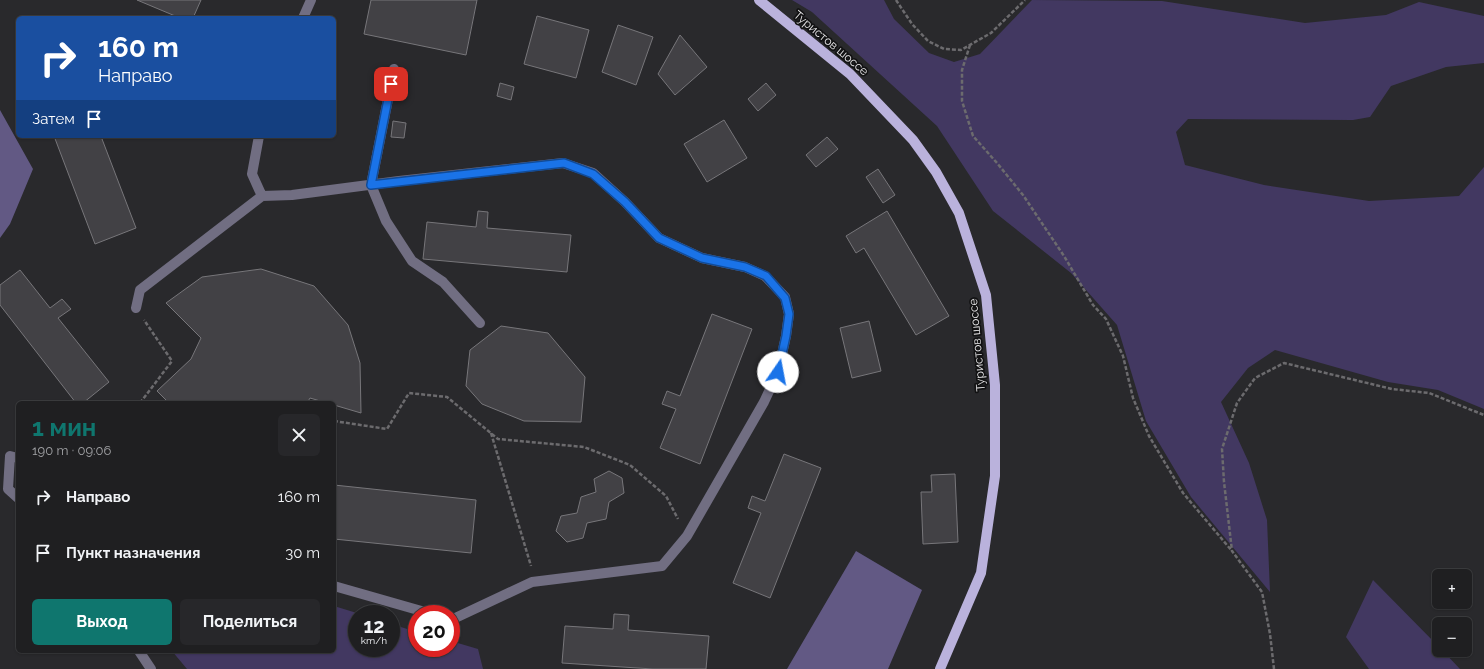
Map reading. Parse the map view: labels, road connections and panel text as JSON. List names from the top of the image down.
{
  "streets": {
    "main road": ["Туристов шоссе"]
  },
  "page": {
    "turn": ["160 m", "Направо"],
    "then": "Затем",
    "heading": ["1 мин", "190 m · 09:06"],
    "list": [
      {
        "name": "Направо",
        "value": "160 m"
      },
      {
        "name": "Пункт назначения",
        "value": "30 m"
      }
    ],
    "map_buttons": ["+", "−"],
    "buttons": ["Выход", "Поделиться"],
    "speed": "12 km/h",
    "limit": "20"
  }
}
